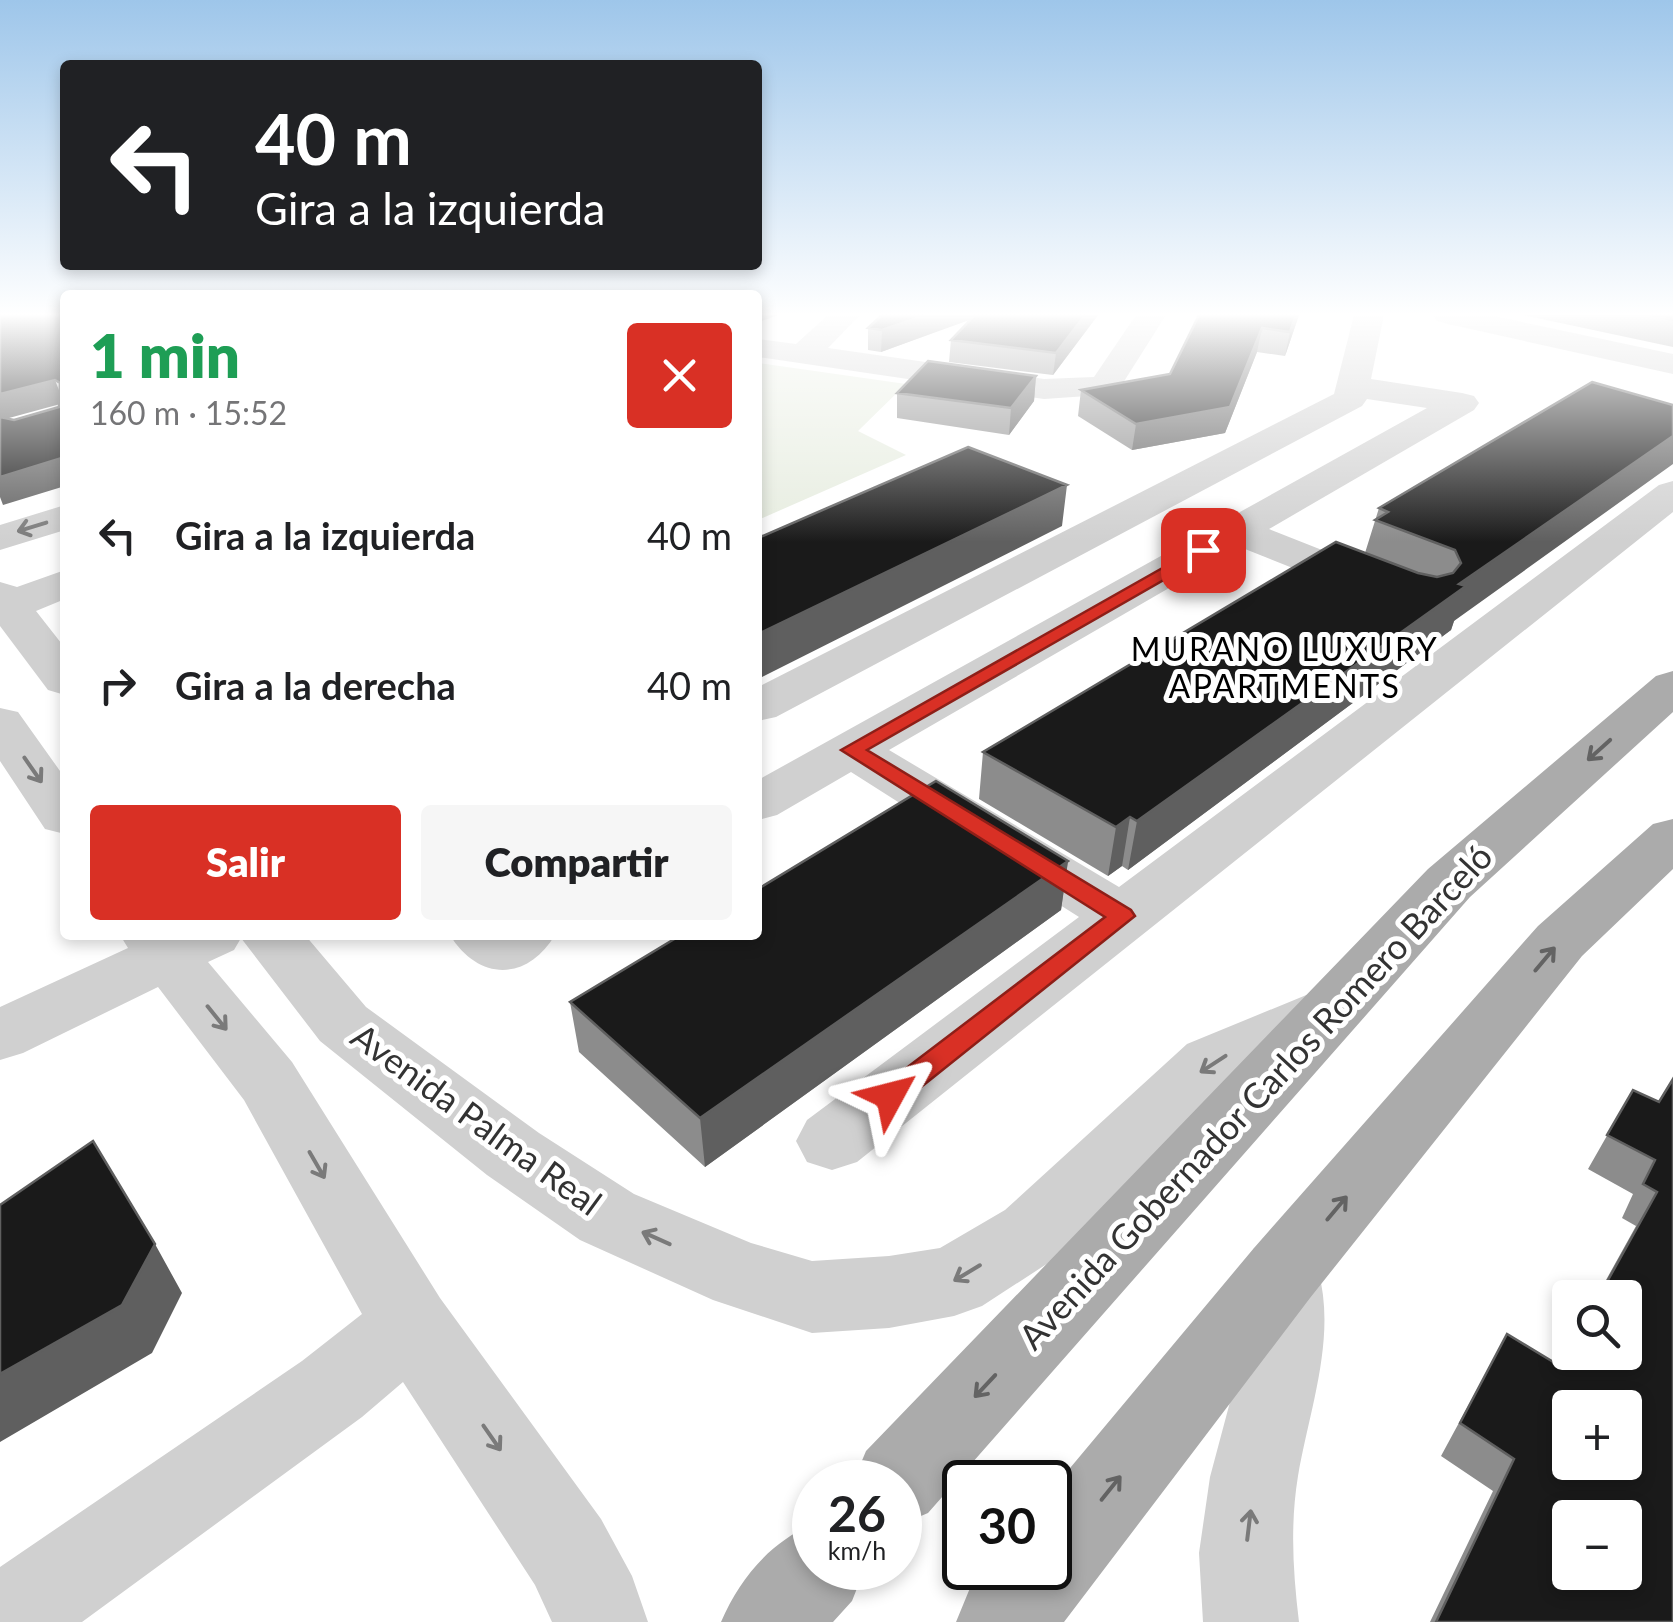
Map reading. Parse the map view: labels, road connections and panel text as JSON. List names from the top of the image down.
{
  "streets": {
    "main road": ["Avenida Gobernador Carlos Romero Barceló"],
    "street": ["Avenida Palma Real"]
  },
  "crossings": [
    ["Avenida Gobernador Carlos Romero Barceló", "Avenida Palma Real"]
  ],
  "one_way": ["Avenida Palma Real"],
  "districts": ["MURANO LUXURY APARTMENTS"],
  "page": {
    "turn": ["40 m", "Gira a la izquierda"],
    "heading": ["1 min", "160 m · 15:52"],
    "list": [
      {
        "name": "Gira a la izquierda",
        "value": "40 m"
      },
      {
        "name": "Gira a la derecha",
        "value": "40 m"
      }
    ],
    "buttons": ["Salir", "Compartir"],
    "map_buttons": ["+", "−"],
    "speed": "26 km/h",
    "limit": "30"
  }
}
